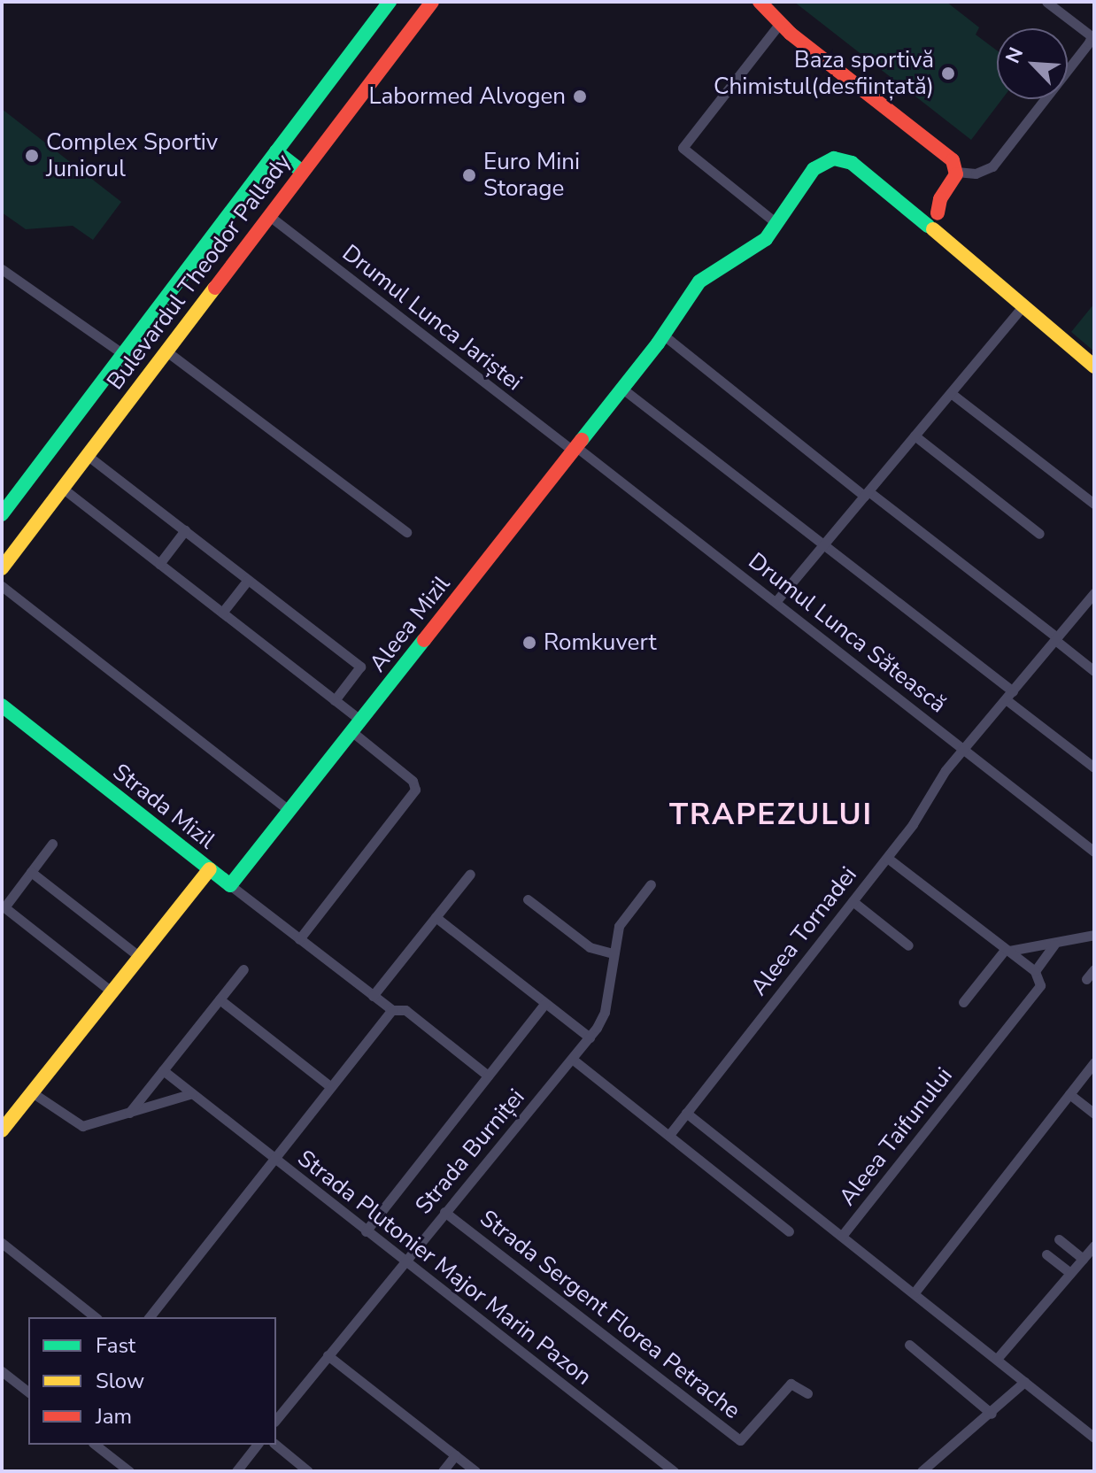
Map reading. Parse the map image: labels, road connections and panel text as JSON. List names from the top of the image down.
{
  "streets": {
    "street": [
      "Bulevardul Theodor Pallady",
      "Drumul Lunca Jariștei",
      "Aleea Mizil",
      "Drumul Lunca Sătească",
      "Strada Mizil",
      "Aleea Tornadei",
      "Aleea Taifunului",
      "Strada Burniței",
      "Strada Plutonier Major Marin Pazon",
      "Strada Sergent Florea Petrache"
    ]
  },
  "crossings": [
    ["Bulevardul Theodor Pallady", "Drumul Lunca Jariștei"],
    ["Drumul Lunca Jariștei", "Aleea Mizil"],
    ["Drumul Lunca Jariștei", "Drumul Lunca Sătească"],
    ["Aleea Mizil", "Drumul Lunca Sătească"],
    ["Aleea Mizil", "Strada Mizil"],
    ["Drumul Lunca Sătească", "Aleea Tornadei"],
    ["Aleea Tornadei", "Aleea Taifunului"],
    ["Strada Burniței", "Strada Plutonier Major Marin Pazon"],
    ["Strada Burniței", "Strada Sergent Florea Petrache"]
  ],
  "districts": ["TRAPEZULUI"],
  "places": [
    "Baza sportivă Chimistul(desființată)",
    "Labormed Alvogen",
    "Complex Sportiv Juniorul",
    "Euro Mini Storage",
    "Romkuvert"
  ],
  "legend": ["Fast", "Slow", "Jam"],
  "north": "top left"
}
